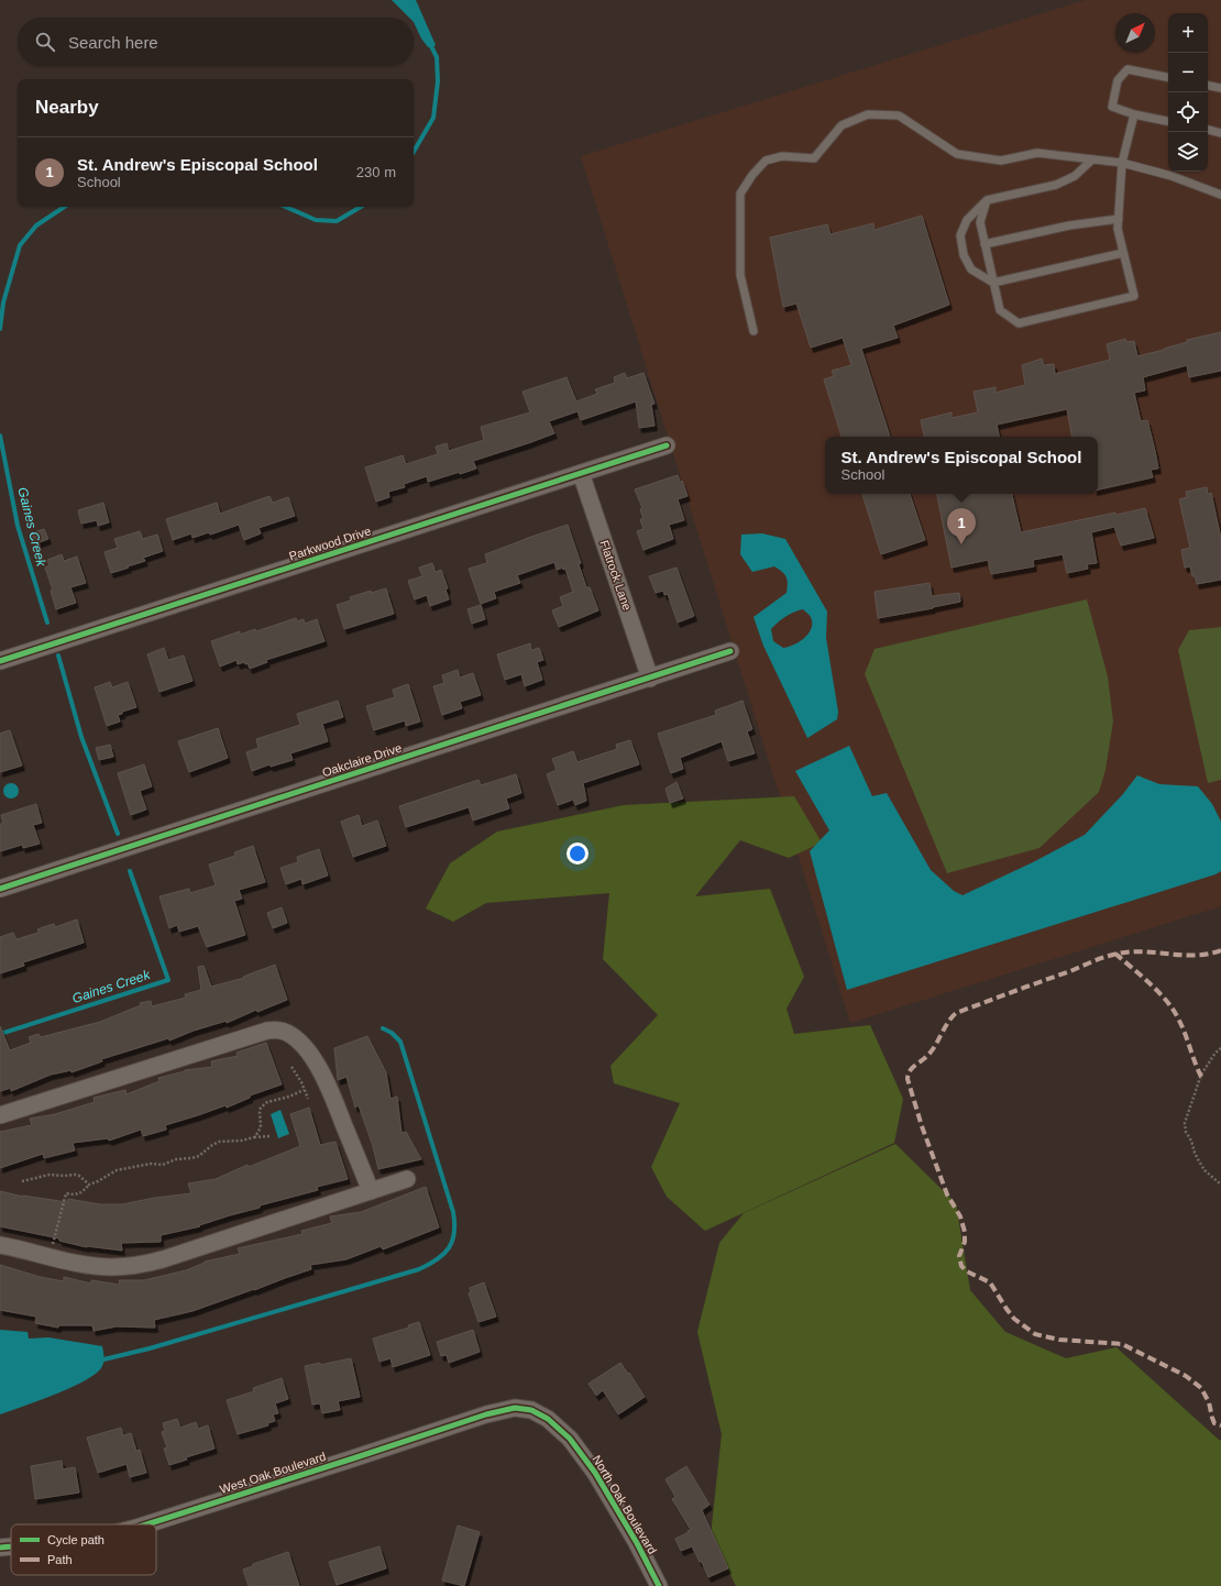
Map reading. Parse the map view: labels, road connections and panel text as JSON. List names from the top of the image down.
{
  "streets": {
    "street": [
      "Parkwood Drive",
      "Flatrock Lane",
      "Oakclaire Drive",
      "West Oak Boulevard",
      "North Oak Boulevard"
    ]
  },
  "crossings": [
    ["Parkwood Drive", "Flatrock Lane"],
    ["Flatrock Lane", "Oakclaire Drive"],
    ["West Oak Boulevard", "North Oak Boulevard"]
  ],
  "water": ["Gaines Creek"],
  "legend": ["Cycle path", "Path"],
  "north": "top right",
  "page": {
    "map_buttons": ["+", "−"],
    "search": "Search here",
    "heading": "Nearby",
    "list": [
      {
        "mark": "1",
        "name": "St. Andrew's Episcopal School",
        "note": "School",
        "value": "230 m"
      }
    ],
    "popup": ["St. Andrew's Episcopal School", "School"],
    "pins": "1"
  }
}
